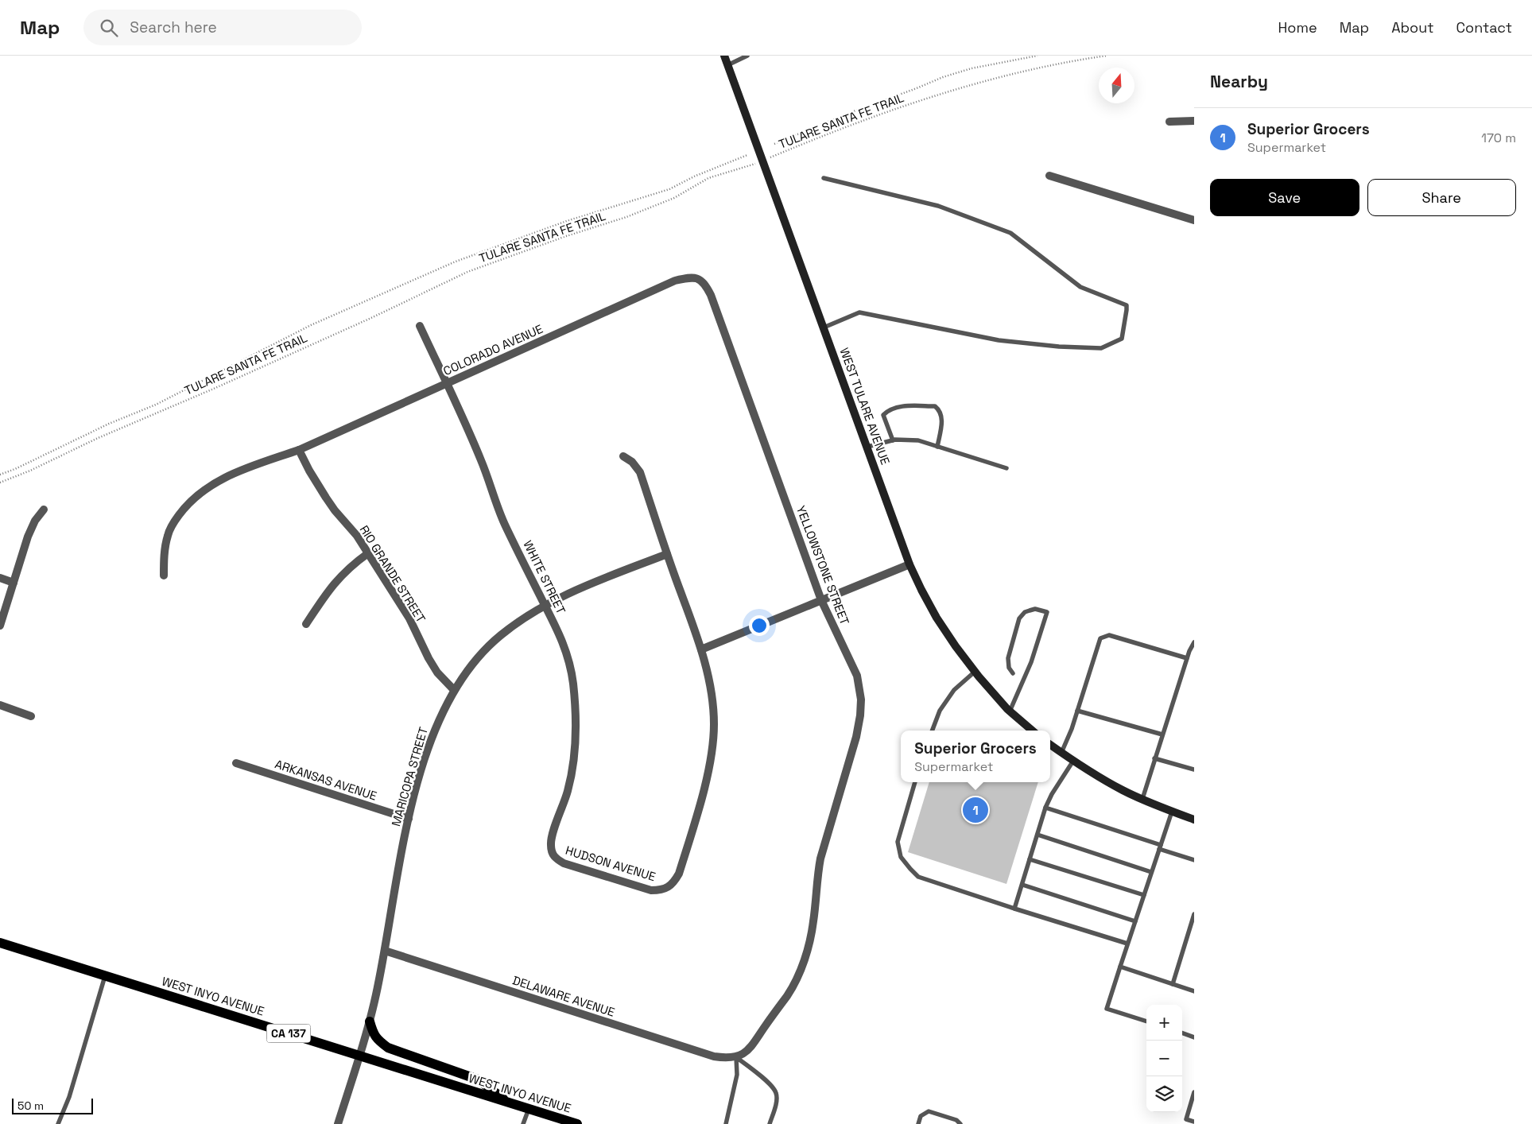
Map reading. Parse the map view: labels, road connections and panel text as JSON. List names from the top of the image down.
{
  "streets": {
    "main road": ["WEST TULARE AVENUE", "WEST INYO AVENUE", "CA 137"],
    "street": [
      "COLORADO AVENUE",
      "YELLOWSTONE STREET",
      "RIO GRANDE STREET",
      "WHITE STREET",
      "MARICOPA STREET",
      "ARKANSAS AVENUE",
      "HUDSON AVENUE",
      "DELAWARE AVENUE"
    ],
    "path": ["TULARE SANTA FE TRAIL"]
  },
  "crossings": [
    ["TULARE SANTA FE TRAIL", "WEST TULARE AVENUE"],
    ["COLORADO AVENUE", "YELLOWSTONE STREET"],
    ["COLORADO AVENUE", "RIO GRANDE STREET"],
    ["COLORADO AVENUE", "WHITE STREET"],
    ["YELLOWSTONE STREET", "DELAWARE AVENUE"],
    ["RIO GRANDE STREET", "MARICOPA STREET"],
    ["WHITE STREET", "MARICOPA STREET"],
    ["WHITE STREET", "HUDSON AVENUE"],
    ["MARICOPA STREET", "ARKANSAS AVENUE"],
    ["MARICOPA STREET", "WEST INYO AVENUE"],
    ["MARICOPA STREET", "DELAWARE AVENUE"]
  ],
  "scale_bar": "50 m",
  "north": "top",
  "page": {
    "header": "Map",
    "search": "Search here",
    "nav": [
      "Home",
      "Map",
      "About",
      "Contact"
    ],
    "heading": "Nearby",
    "list": [
      {
        "mark": "1",
        "name": "Superior Grocers",
        "note": "Supermarket",
        "value": "170 m"
      }
    ],
    "buttons": ["Save", "Share"],
    "popup": ["Superior Grocers", "Supermarket"],
    "pins": "1",
    "map_buttons": ["+", "−"],
    "scale": "50 m"
  }
}
